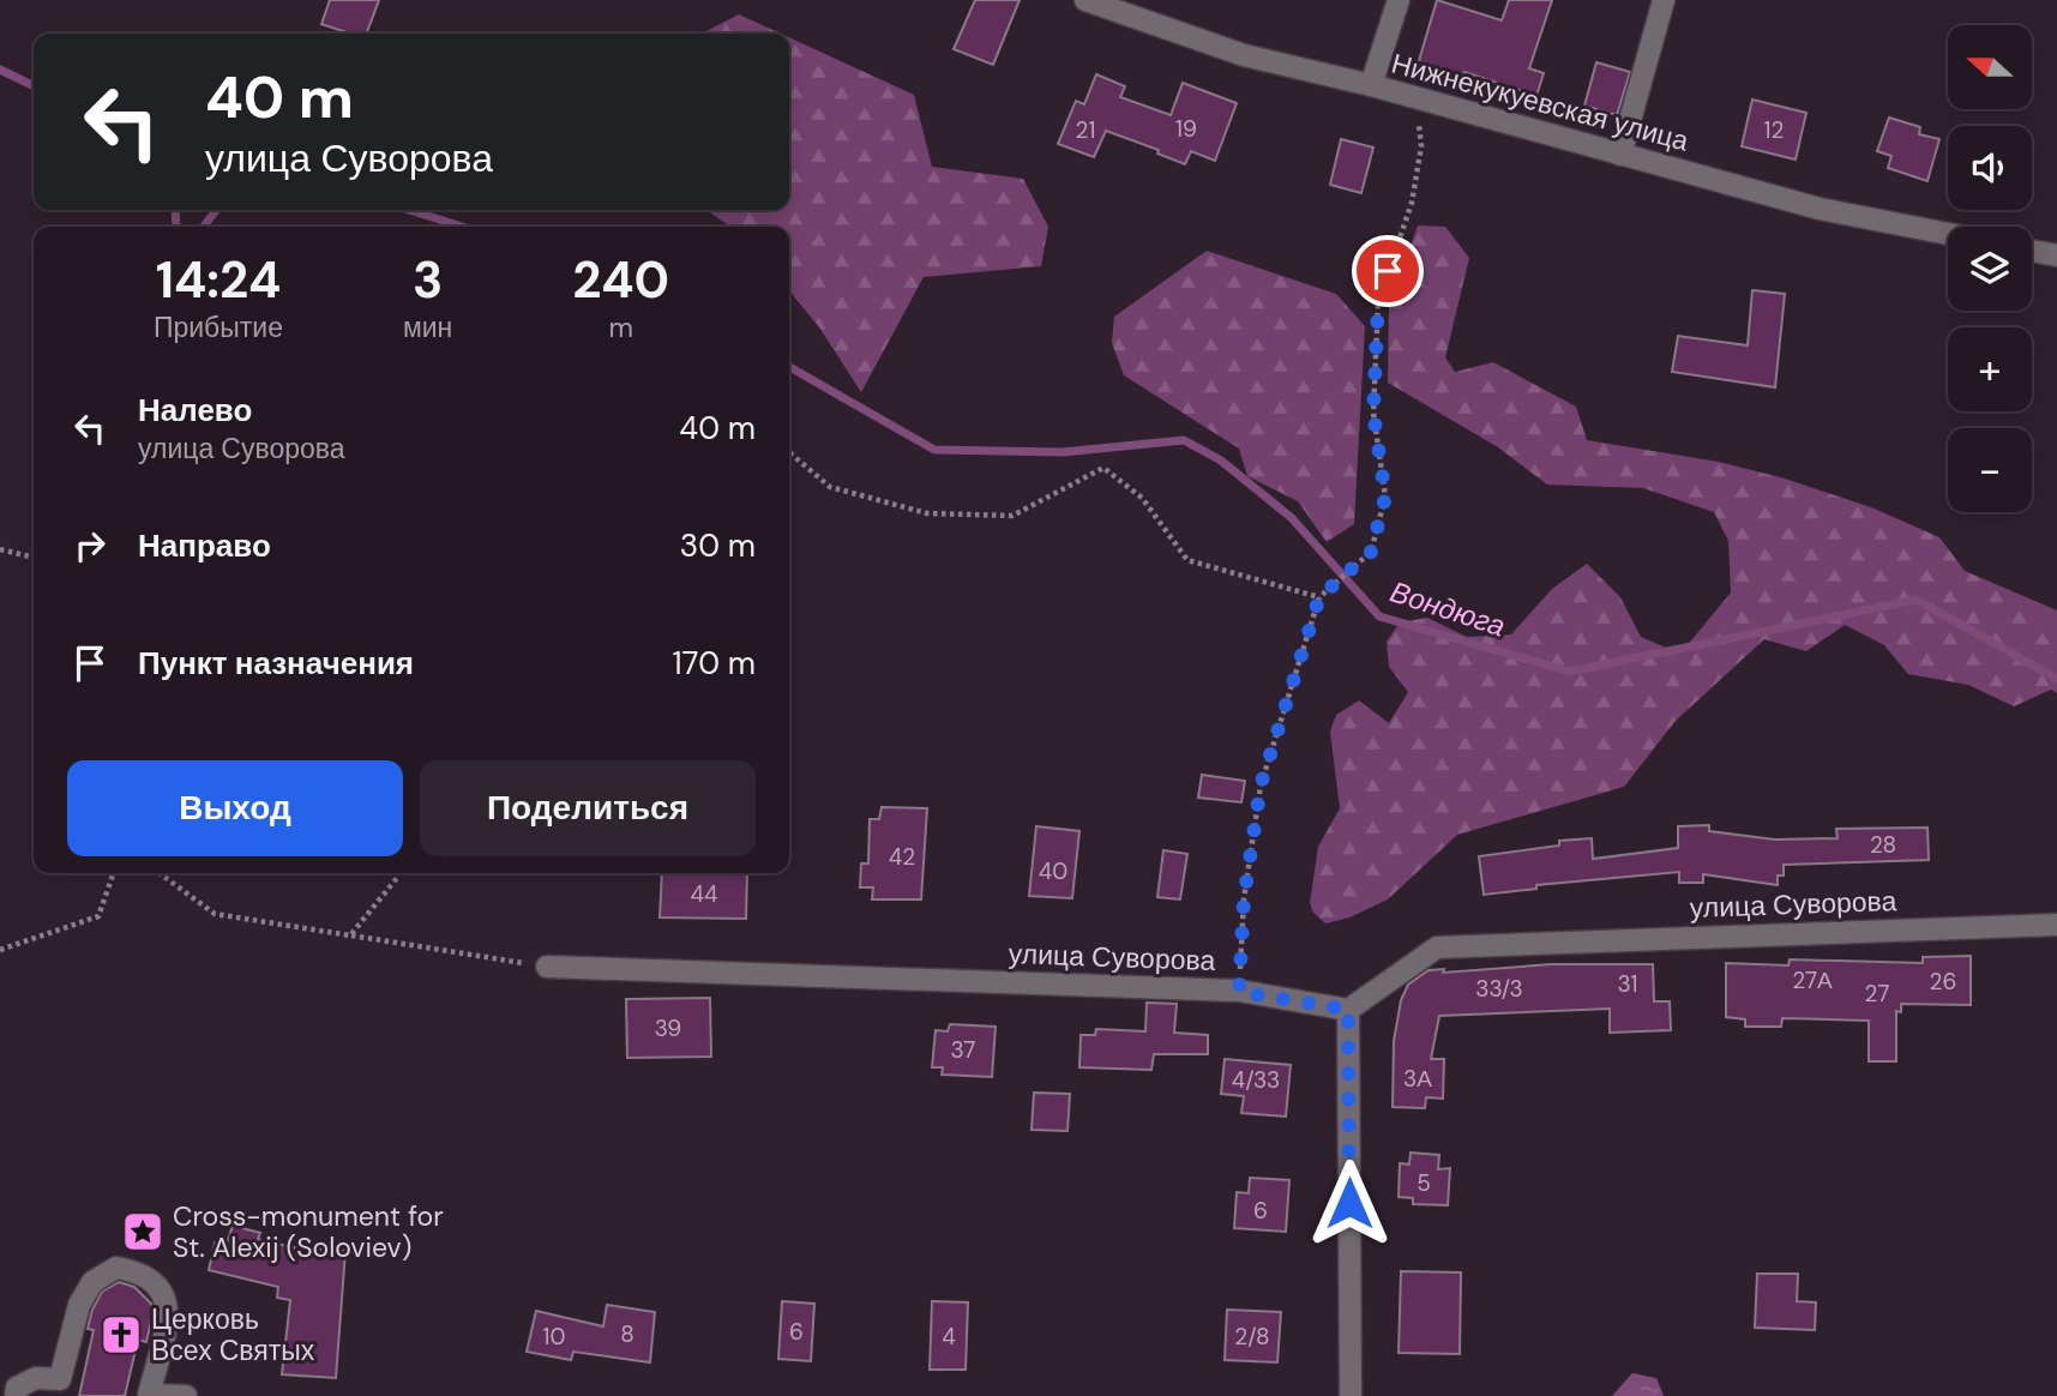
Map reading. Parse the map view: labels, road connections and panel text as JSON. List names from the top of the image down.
{
  "streets": {
    "street": ["Нижнекукуевская улица", "улица Суворова"]
  },
  "water": ["Вондюга"],
  "places": {
    "place": ["Cross-monument for St. Alexij (Soloviev)"],
    "church": ["Церковь Всех Святых"]
  },
  "house_numbers": [
    "19",
    "21",
    "12",
    "28",
    "42",
    "40",
    "44",
    "27А",
    "26",
    "31",
    "33/3",
    "27",
    "39",
    "37",
    "3А",
    "4/33",
    "5",
    "6",
    "6",
    "8",
    "10",
    "4",
    "2/8"
  ],
  "north": "left",
  "page": {
    "map_buttons": ["+", "−"],
    "turn": ["40 m", "улица Суворова"],
    "eta": [
      "14:24",
      "Прибытие",
      "3",
      "мин",
      "240",
      "m"
    ],
    "list": [
      {
        "name": "Налево",
        "note": "улица Суворова",
        "value": "40 m"
      },
      {
        "name": "Направо",
        "value": "30 m"
      },
      {
        "name": "Пункт назначения",
        "value": "170 m"
      }
    ],
    "buttons": ["Выход", "Поделиться"]
  }
}
